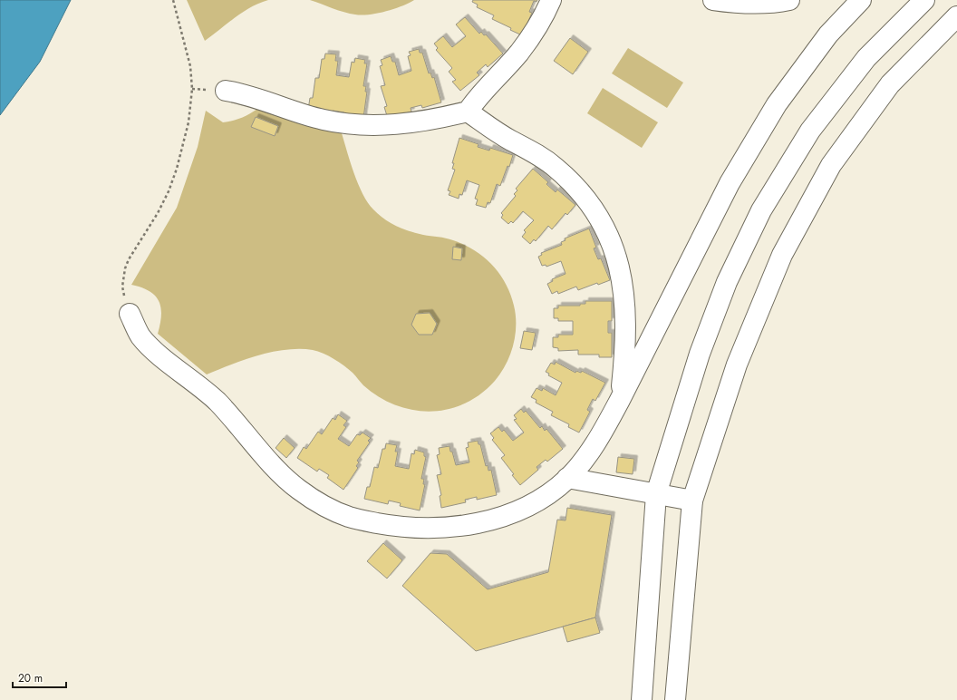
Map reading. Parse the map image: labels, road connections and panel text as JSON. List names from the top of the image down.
{
  "scale_bar": "20 m"
}
